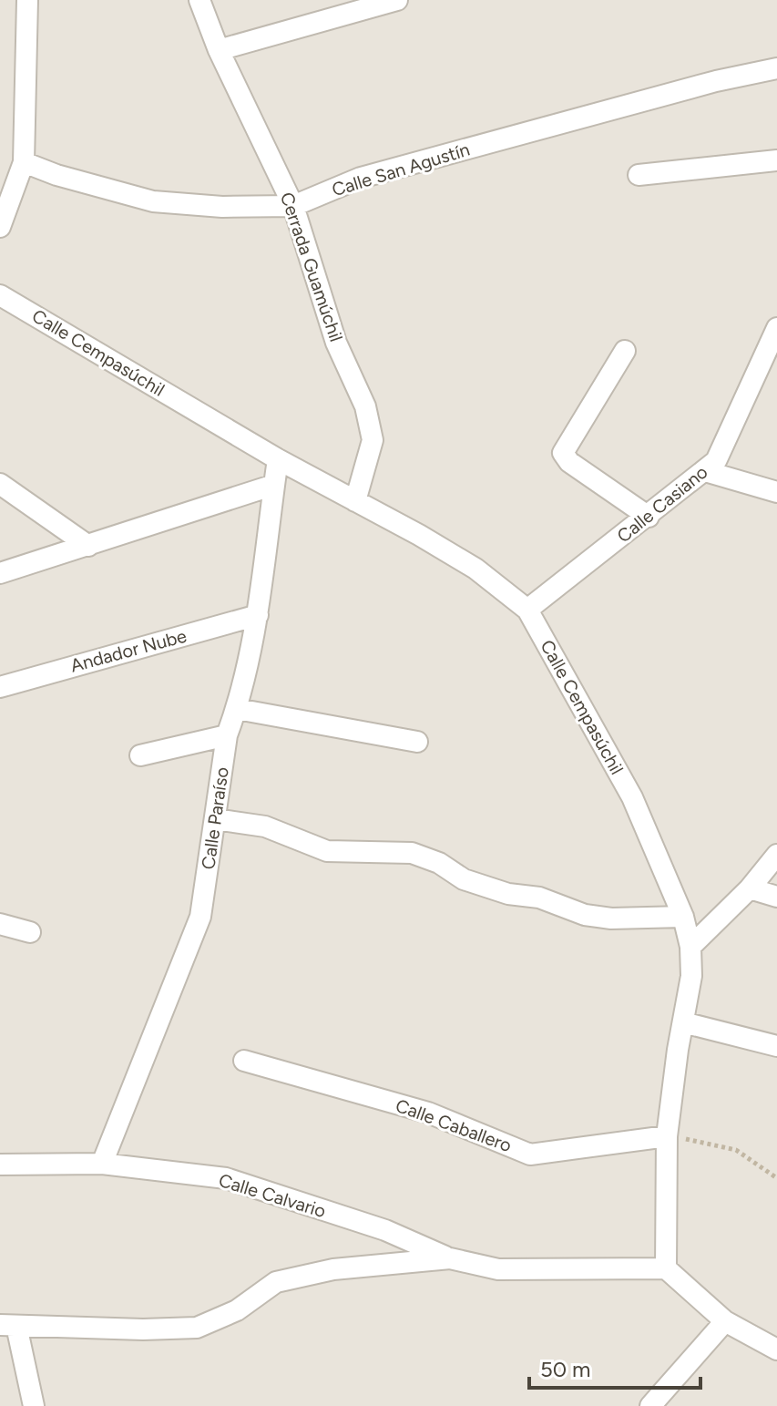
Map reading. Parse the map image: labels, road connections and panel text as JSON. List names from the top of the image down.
{
  "streets": {
    "street": [
      "Calle San Agustín",
      "Cerrada Guamúchil",
      "Calle Cempasúchil",
      "Calle Casiano",
      "Andador Nube",
      "Calle Paraíso",
      "Calle Caballero",
      "Calle Calvario"
    ]
  },
  "crossings": [
    ["Calle San Agustín", "Cerrada Guamúchil"],
    ["Cerrada Guamúchil", "Calle Cempasúchil"],
    ["Calle Cempasúchil", "Calle Casiano"],
    ["Calle Cempasúchil", "Calle Paraíso"],
    ["Calle Cempasúchil", "Calle Caballero"],
    ["Andador Nube", "Calle Paraíso"],
    ["Calle Paraíso", "Calle Calvario"]
  ],
  "scale_bar": "50 m"
}
